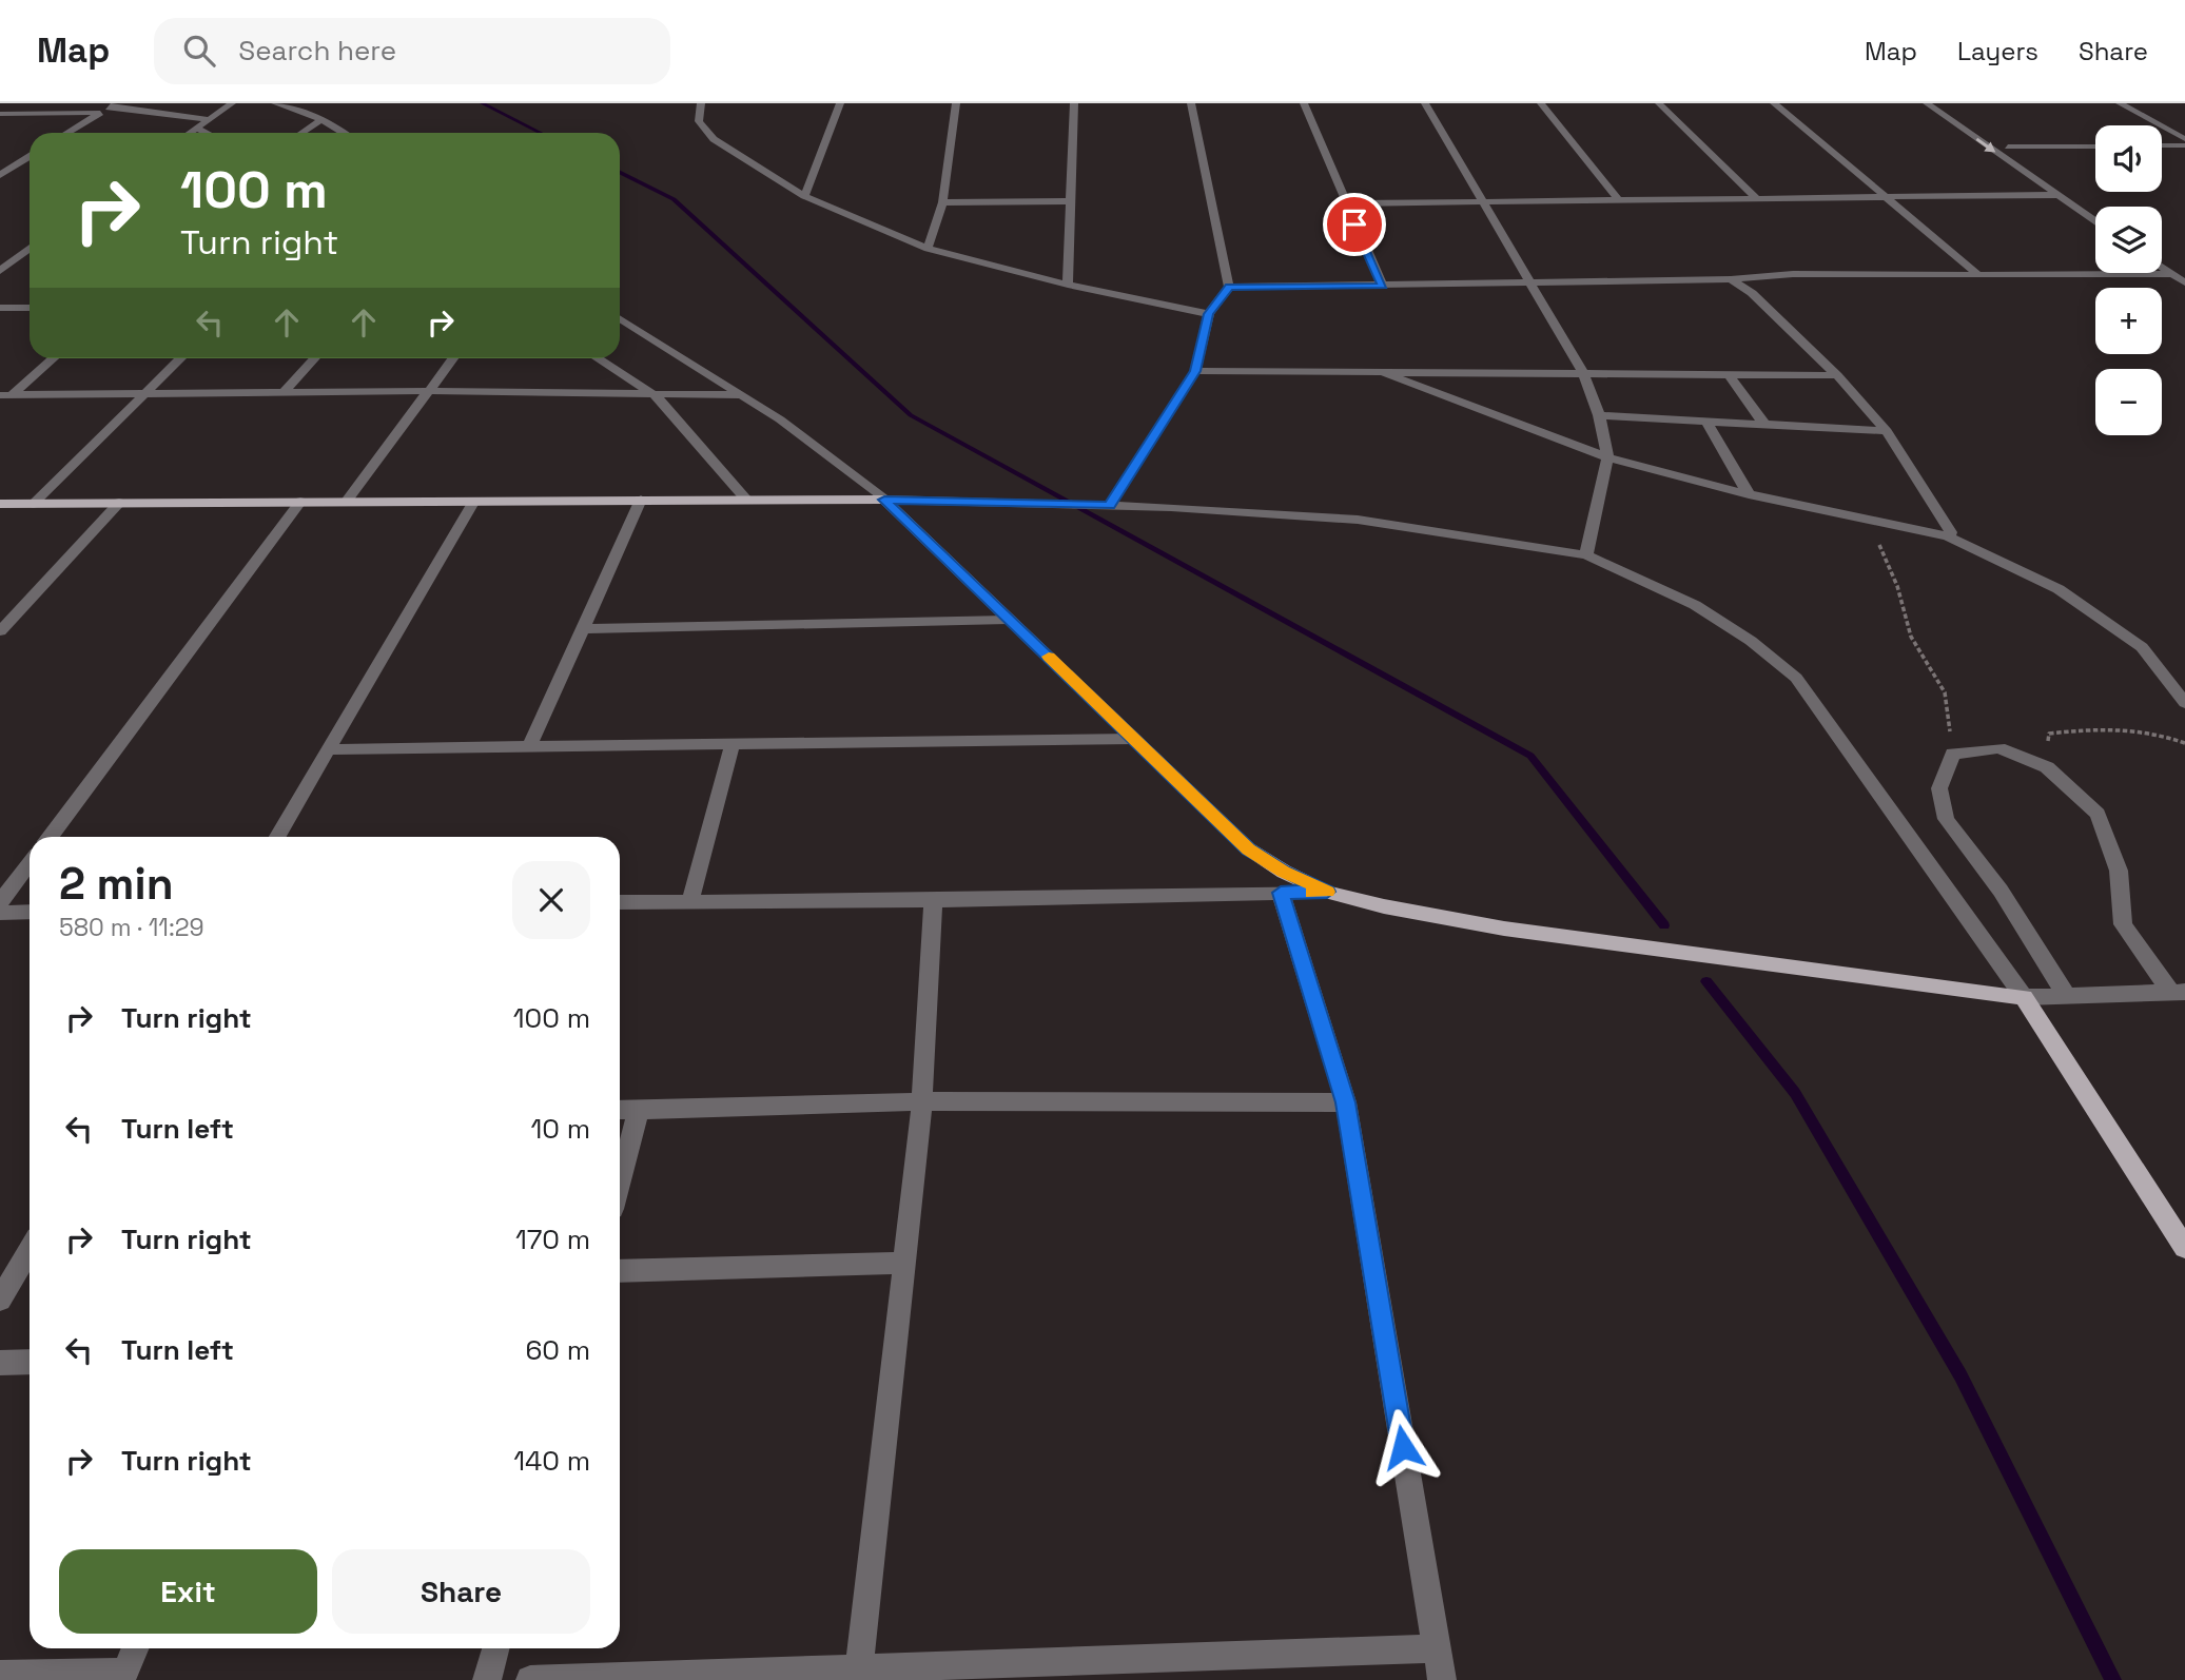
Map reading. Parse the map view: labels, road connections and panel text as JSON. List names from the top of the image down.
{
  "page": {
    "header": "Map",
    "search": "Search here",
    "nav": ["Map", "Layers", "Share"],
    "map_buttons": ["+", "−"],
    "turn": ["100 m", "Turn right"],
    "heading": ["2 min", "580 m · 11:29"],
    "list": [
      {
        "name": "Turn right",
        "value": "100 m"
      },
      {
        "name": "Turn left",
        "value": "10 m"
      },
      {
        "name": "Turn right",
        "value": "170 m"
      },
      {
        "name": "Turn left",
        "value": "60 m"
      },
      {
        "name": "Turn right",
        "value": "140 m"
      }
    ],
    "buttons": ["Exit", "Share"]
  }
}
